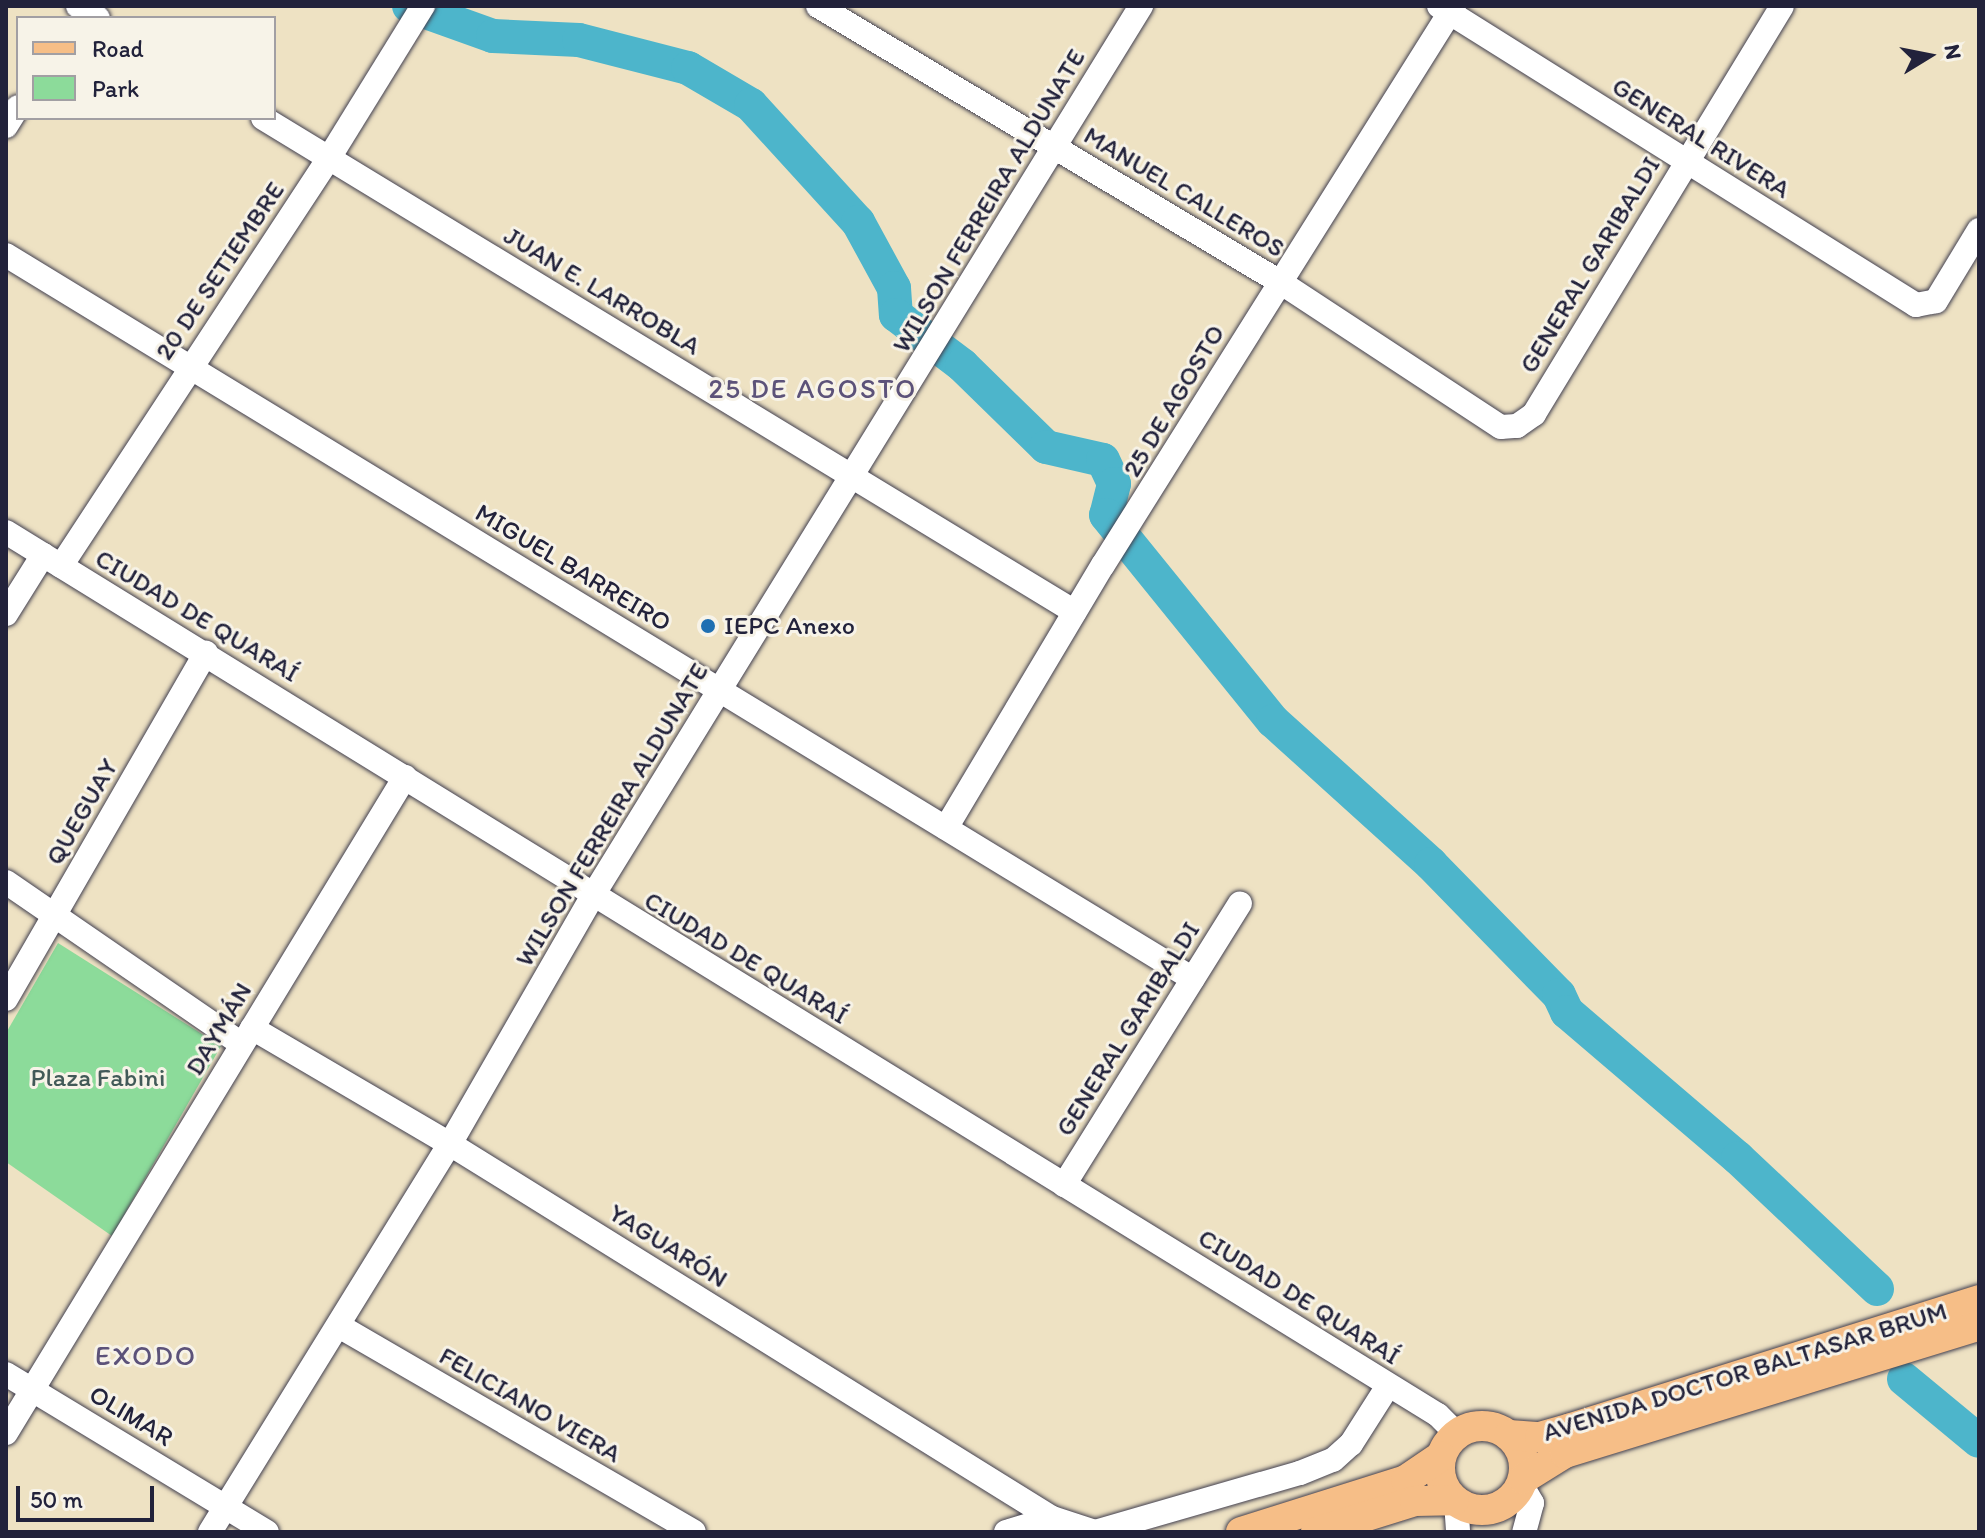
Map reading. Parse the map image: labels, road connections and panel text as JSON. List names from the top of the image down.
{
  "streets": {
    "main road": ["AVENIDA DOCTOR BALTASAR BRUM"],
    "street": [
      "GENERAL RIVERA",
      "MANUEL CALLEROS",
      "WILSON FERREIRA ALDUNATE",
      "GENERAL GARIBALDI",
      "20 DE SETIEMBRE",
      "JUAN E. LARROBLA",
      "25 DE AGOSTO",
      "MIGUEL BARREIRO",
      "CIUDAD DE QUARAÍ",
      "QUEGUAY",
      "DAYMÁN",
      "YAGUARÓN",
      "FELICIANO VIERA",
      "OLIMAR"
    ]
  },
  "crossings": [
    ["GENERAL RIVERA", "GENERAL GARIBALDI"],
    ["GENERAL RIVERA", "25 DE AGOSTO"],
    ["MANUEL CALLEROS", "WILSON FERREIRA ALDUNATE"],
    ["MANUEL CALLEROS", "GENERAL GARIBALDI"],
    ["MANUEL CALLEROS", "25 DE AGOSTO"],
    ["WILSON FERREIRA ALDUNATE", "JUAN E. LARROBLA"],
    ["WILSON FERREIRA ALDUNATE", "MIGUEL BARREIRO"],
    ["WILSON FERREIRA ALDUNATE", "CIUDAD DE QUARAÍ"],
    ["WILSON FERREIRA ALDUNATE", "YAGUARÓN"],
    ["WILSON FERREIRA ALDUNATE", "FELICIANO VIERA"],
    ["WILSON FERREIRA ALDUNATE", "OLIMAR"],
    ["GENERAL GARIBALDI", "MIGUEL BARREIRO"],
    ["GENERAL GARIBALDI", "CIUDAD DE QUARAÍ"],
    ["20 DE SETIEMBRE", "JUAN E. LARROBLA"],
    ["20 DE SETIEMBRE", "MIGUEL BARREIRO"],
    ["20 DE SETIEMBRE", "CIUDAD DE QUARAÍ"],
    ["JUAN E. LARROBLA", "25 DE AGOSTO"],
    ["25 DE AGOSTO", "MIGUEL BARREIRO"],
    ["CIUDAD DE QUARAÍ", "QUEGUAY"],
    ["CIUDAD DE QUARAÍ", "DAYMÁN"],
    ["CIUDAD DE QUARAÍ", "YAGUARÓN"],
    ["CIUDAD DE QUARAÍ", "AVENIDA DOCTOR BALTASAR BRUM"],
    ["QUEGUAY", "YAGUARÓN"],
    ["DAYMÁN", "YAGUARÓN"],
    ["DAYMÁN", "OLIMAR"]
  ],
  "districts": ["25 DE AGOSTO", "EXODO"],
  "parks": ["Plaza Fabini"],
  "places": ["IEPC Anexo"],
  "legend": ["Road", "Park"],
  "scale_bar": "50 m",
  "north": "right"
}
